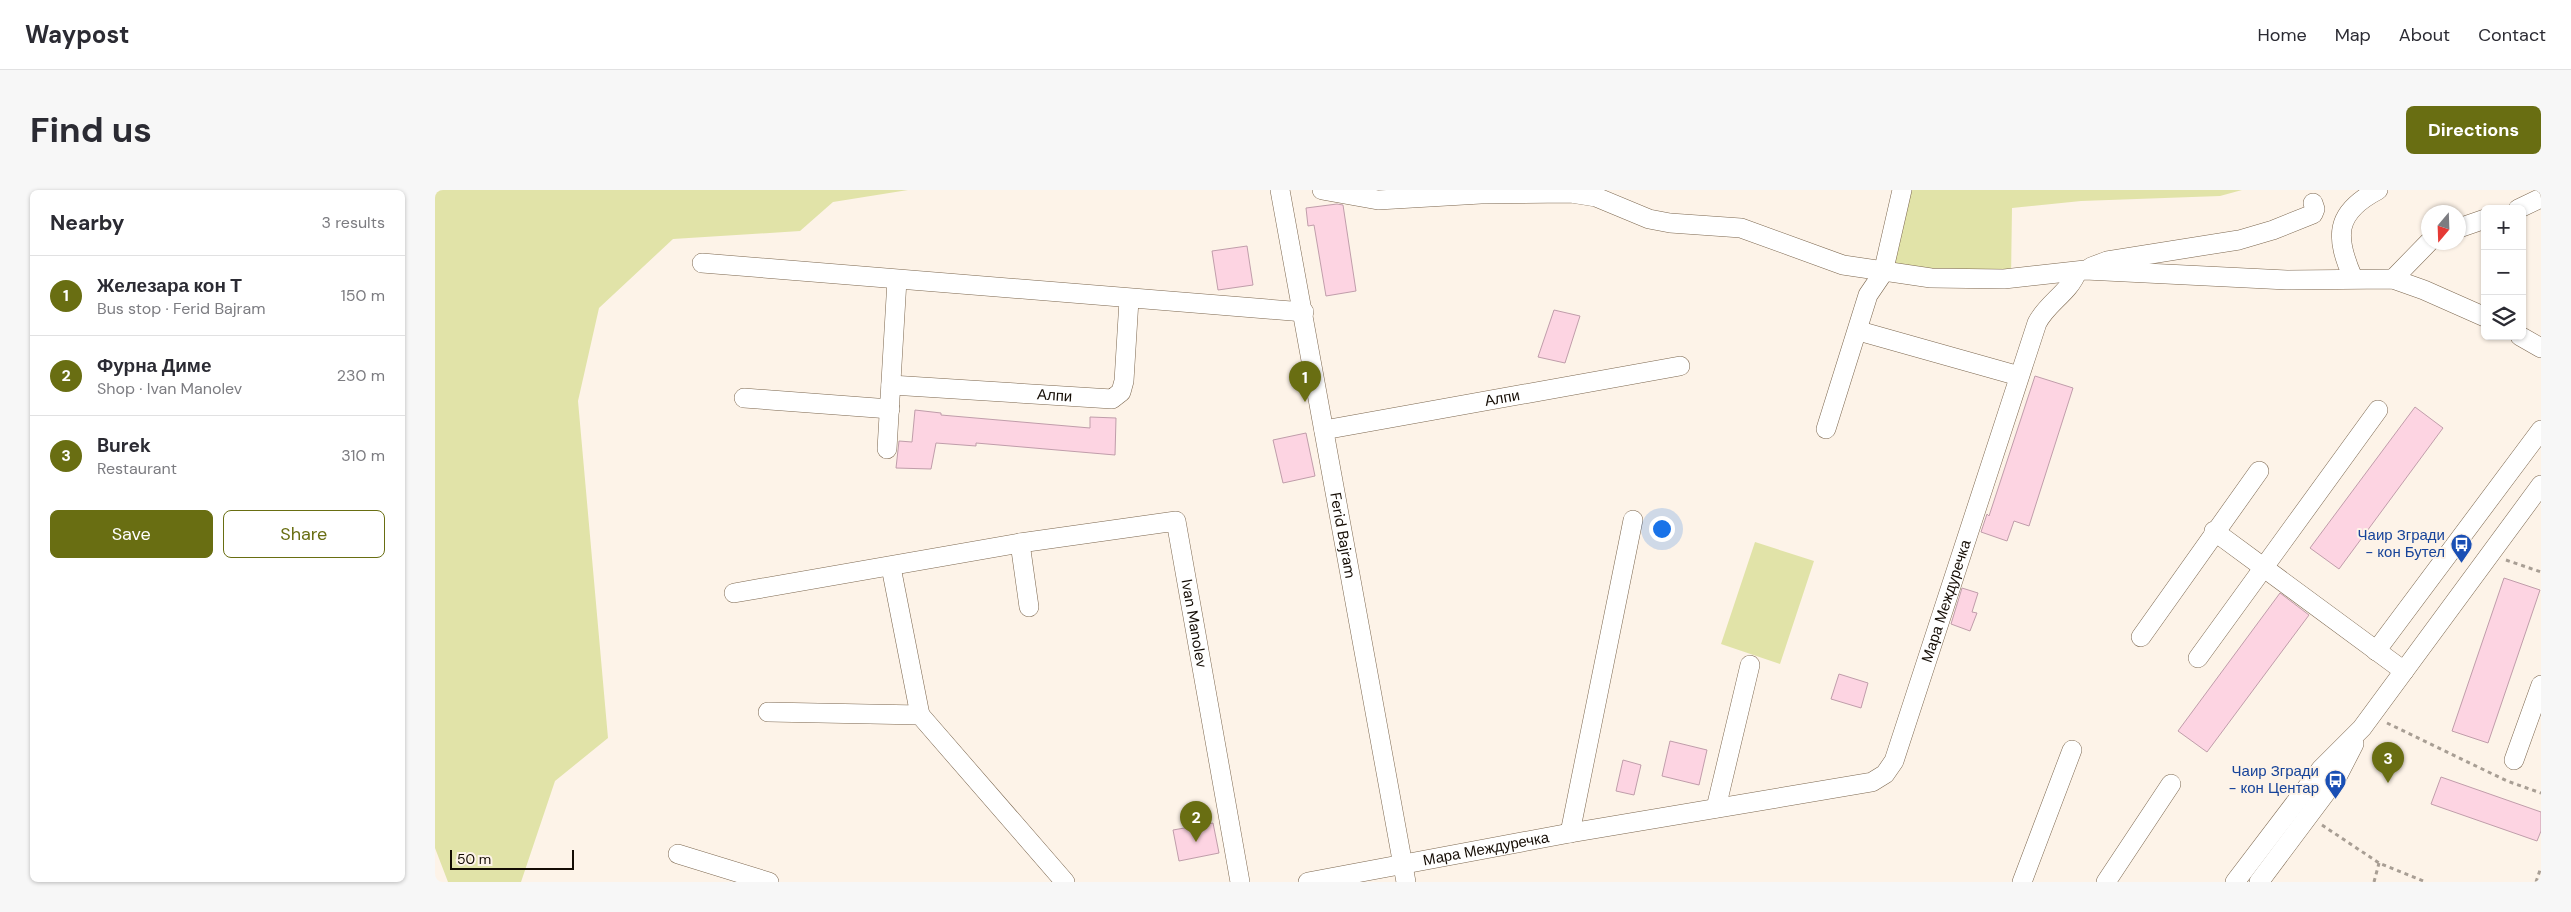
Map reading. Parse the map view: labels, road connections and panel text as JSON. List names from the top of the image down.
{
  "streets": {
    "street": [
      "Алпи",
      "Ferid Bajram",
      "Мара Междуречка",
      "Ivan Manolev"
    ]
  },
  "crossings": [
    ["Алпи", "Ferid Bajram"],
    ["Ferid Bajram", "Мара Междуречка"]
  ],
  "places": {
    "bus stop": ["Чаир Згради - кон Бутел", "Чаир Згради - кон Центар"]
  },
  "scale_bar": "50 m",
  "north": "bottom",
  "page": {
    "header": "Waypost",
    "nav": [
      "Home",
      "Map",
      "About",
      "Contact"
    ],
    "buttons": [
      "Directions",
      ["Save", "Share"]
    ],
    "title": "Find us",
    "heading": ["Nearby", "3 results"],
    "map_buttons": ["+", "−"],
    "list": [
      {
        "mark": "1",
        "name": "Железара кон Т",
        "note": "Bus stop · Ferid Bajram",
        "value": "150 m"
      },
      {
        "mark": "2",
        "name": "Фурна Диме",
        "note": "Shop · Ivan Manolev",
        "value": "230 m"
      },
      {
        "mark": "3",
        "name": "Burek",
        "note": "Restaurant",
        "value": "310 m"
      }
    ],
    "pins": ["1", "3", "2"],
    "scale": "50 m"
  }
}
